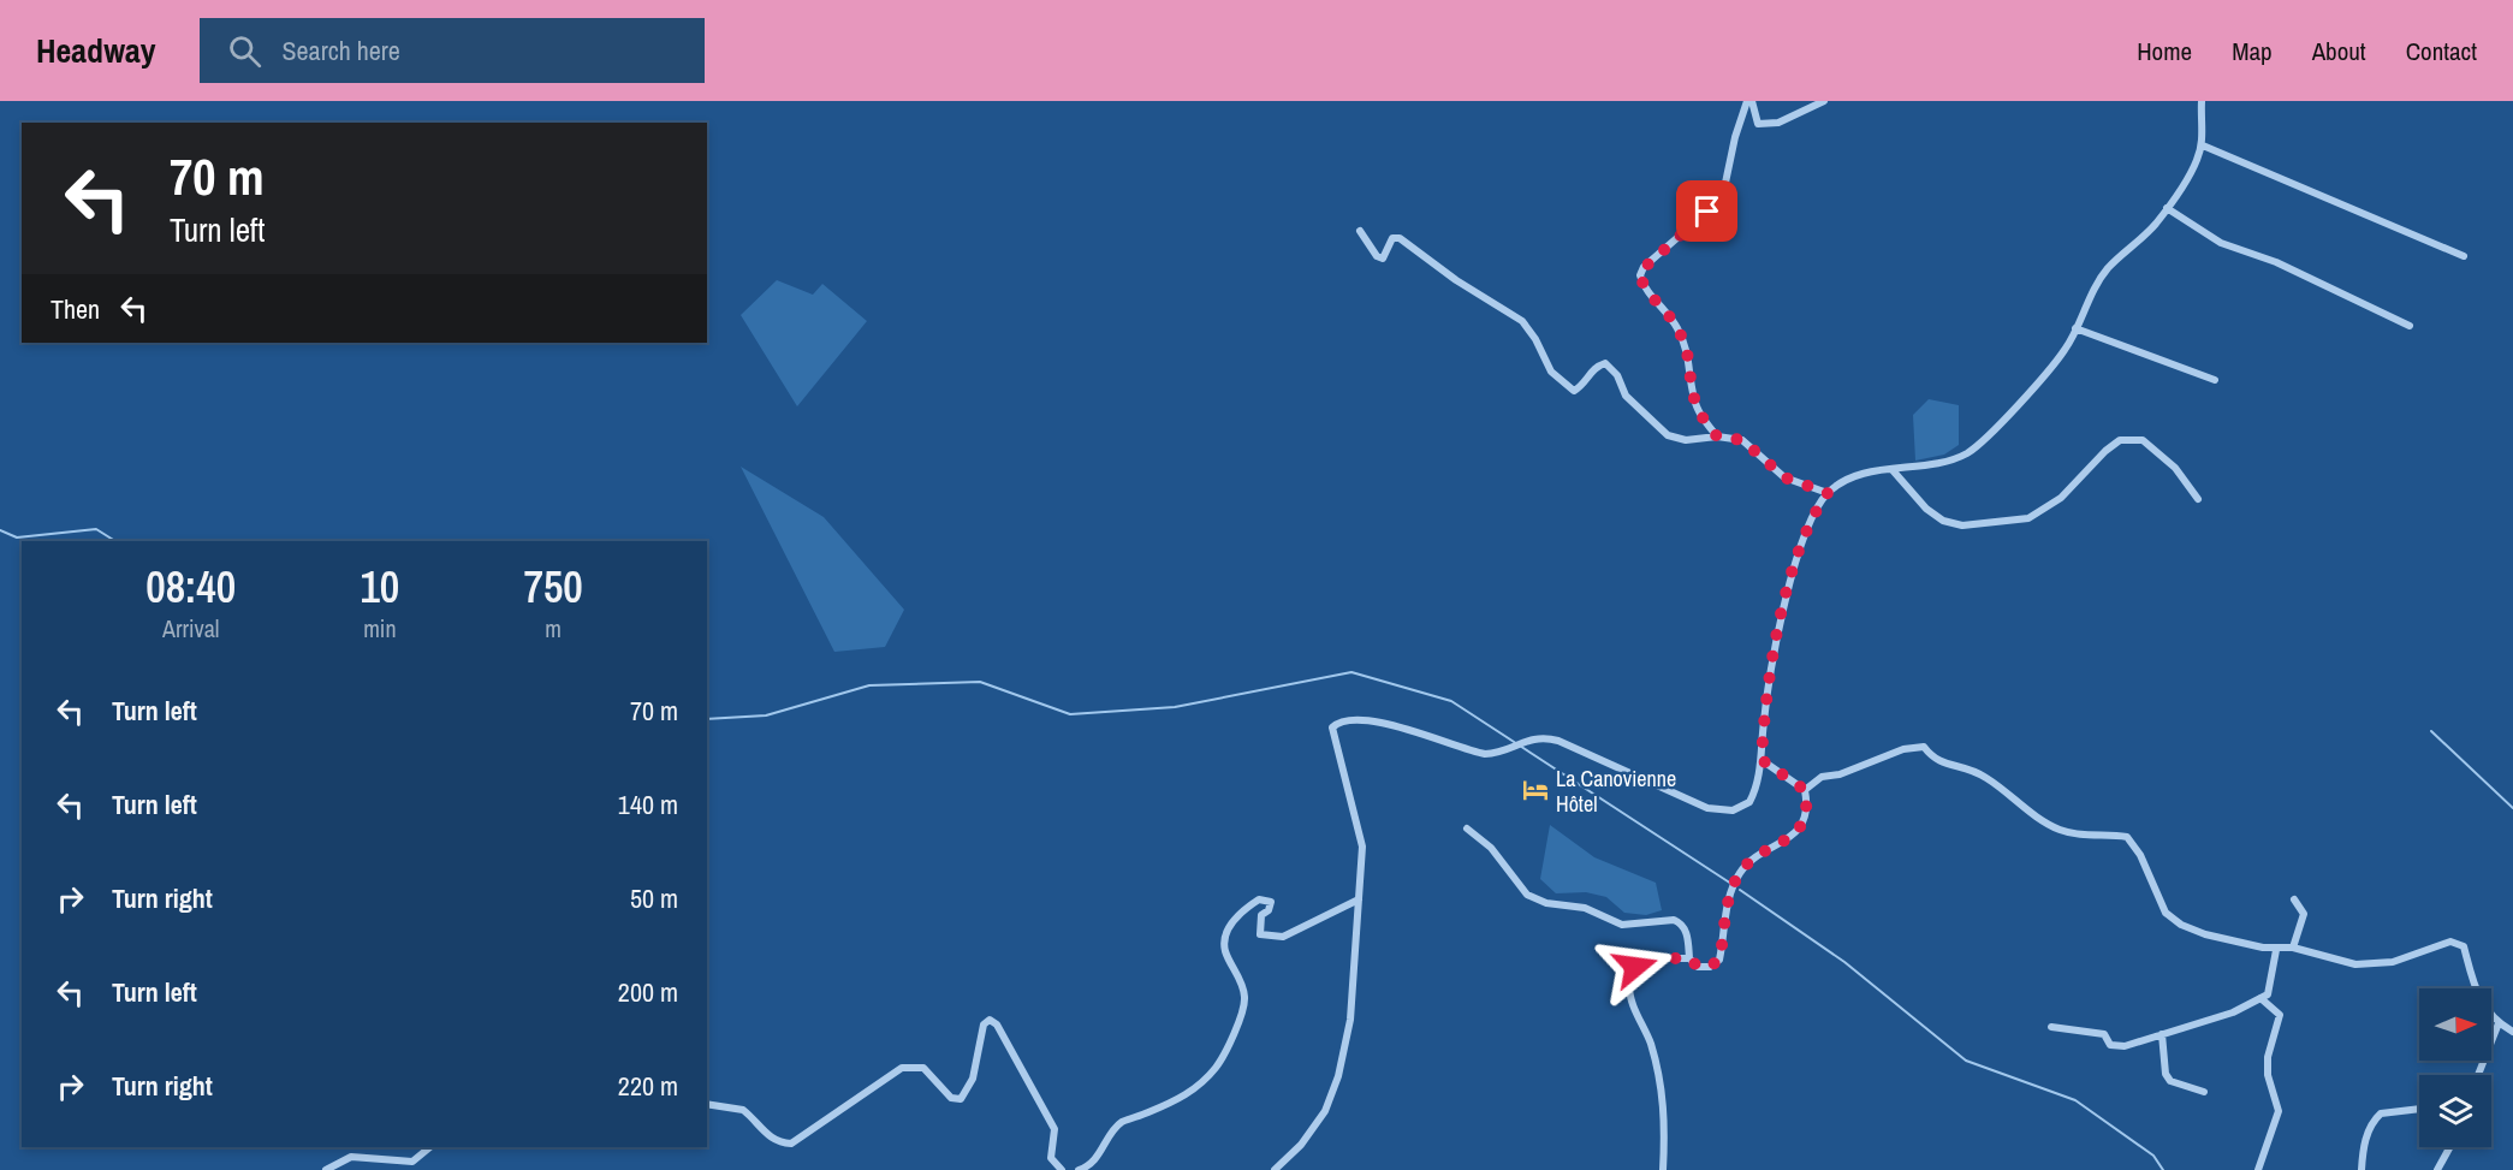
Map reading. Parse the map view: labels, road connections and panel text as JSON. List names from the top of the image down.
{
  "places": {
    "hotel": ["La Canovienne Hôtel"]
  },
  "north": "right",
  "page": {
    "header": "Headway",
    "search": "Search here",
    "nav": [
      "Home",
      "Map",
      "About",
      "Contact"
    ],
    "turn": ["70 m", "Turn left"],
    "then": "Then",
    "eta": [
      "08:40",
      "Arrival",
      "10",
      "min",
      "750",
      "m"
    ],
    "list": [
      {
        "name": "Turn left",
        "value": "70 m"
      },
      {
        "name": "Turn left",
        "value": "140 m"
      },
      {
        "name": "Turn right",
        "value": "50 m"
      },
      {
        "name": "Turn left",
        "value": "200 m"
      },
      {
        "name": "Turn right",
        "value": "220 m"
      }
    ]
  }
}
